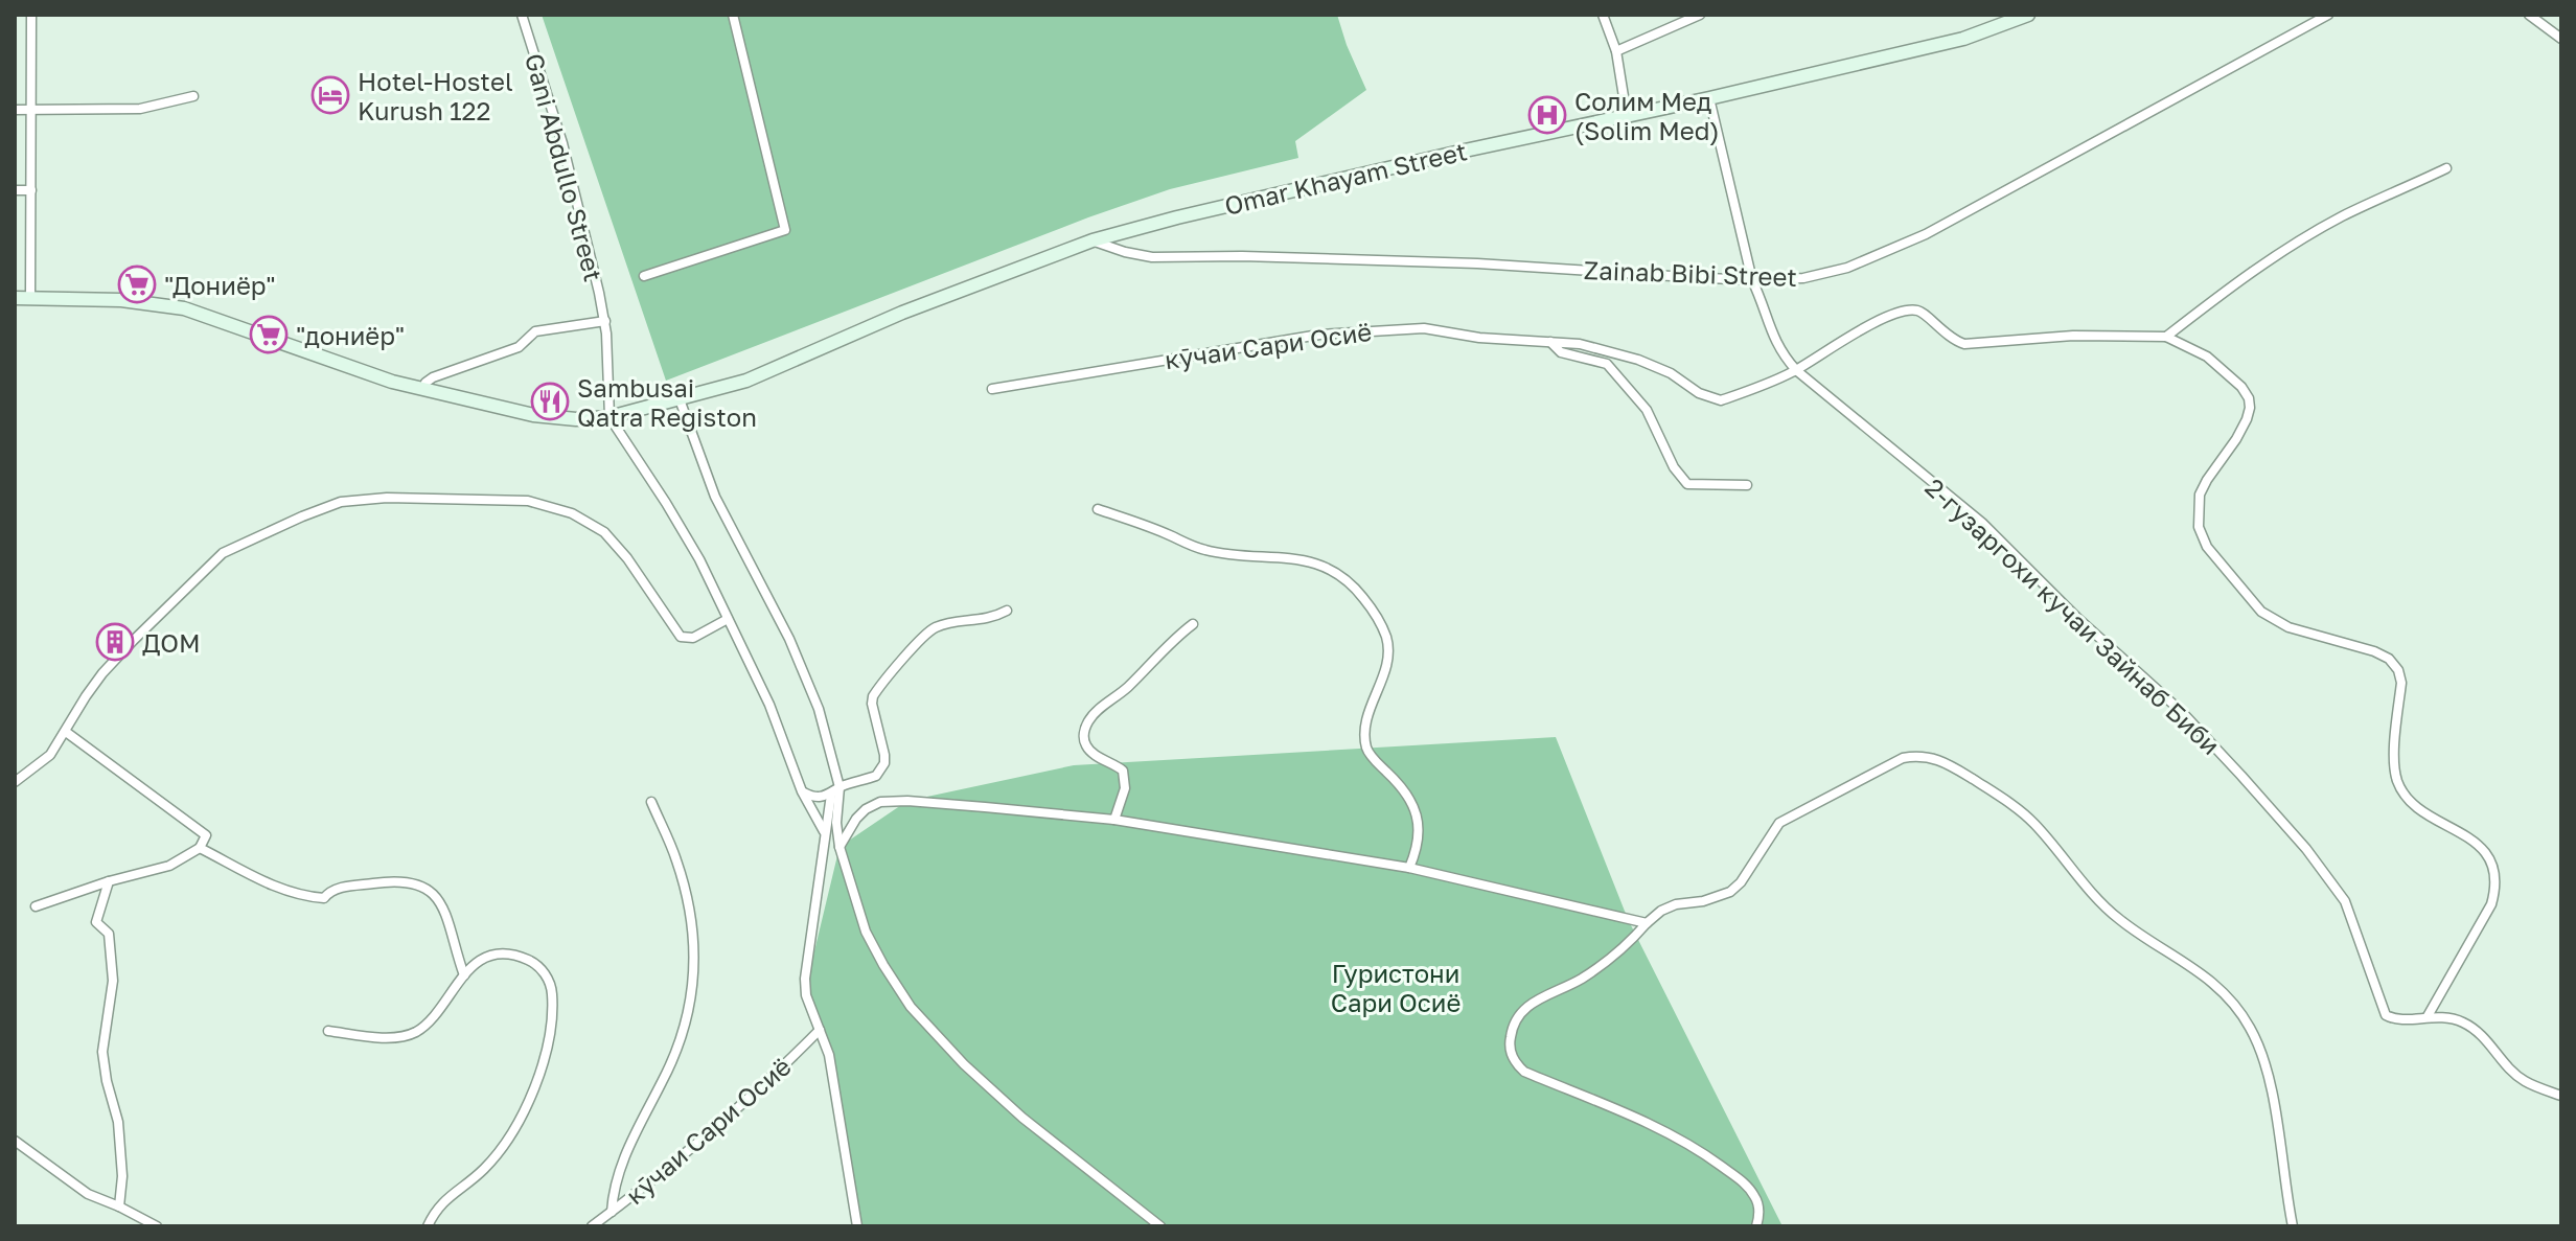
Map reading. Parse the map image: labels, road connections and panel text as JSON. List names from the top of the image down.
{
  "streets": {
    "main road": ["Omar Khayam Street"],
    "street": [
      "Gani Abdullo Street",
      "Zainab Bibi Street",
      "кӯчаи Сари Осиё",
      "2-гузаргохи кучаи Зайнаб Биби"
    ]
  },
  "crossings": [
    ["Gani Abdullo Street", "Omar Khayam Street"],
    ["Omar Khayam Street", "Zainab Bibi Street"],
    ["Omar Khayam Street", "2-гузаргохи кучаи Зайнаб Биби"],
    ["Zainab Bibi Street", "2-гузаргохи кучаи Зайнаб Биби"],
    ["кӯчаи Сари Осиё", "2-гузаргохи кучаи Зайнаб Биби"]
  ],
  "parks": ["Гуристони Сари Осиё"],
  "places": {
    "hotel": ["Hotel-Hostel Kurush 122"],
    "hospital": ["Солим Мед (Solim Med)"],
    "supermarket": ["\"Дониёр\"", "\"дониёр\""],
    "restaurant": ["Sambusai Qatra Registon"],
    "building": ["ДОМ"]
  }
}
